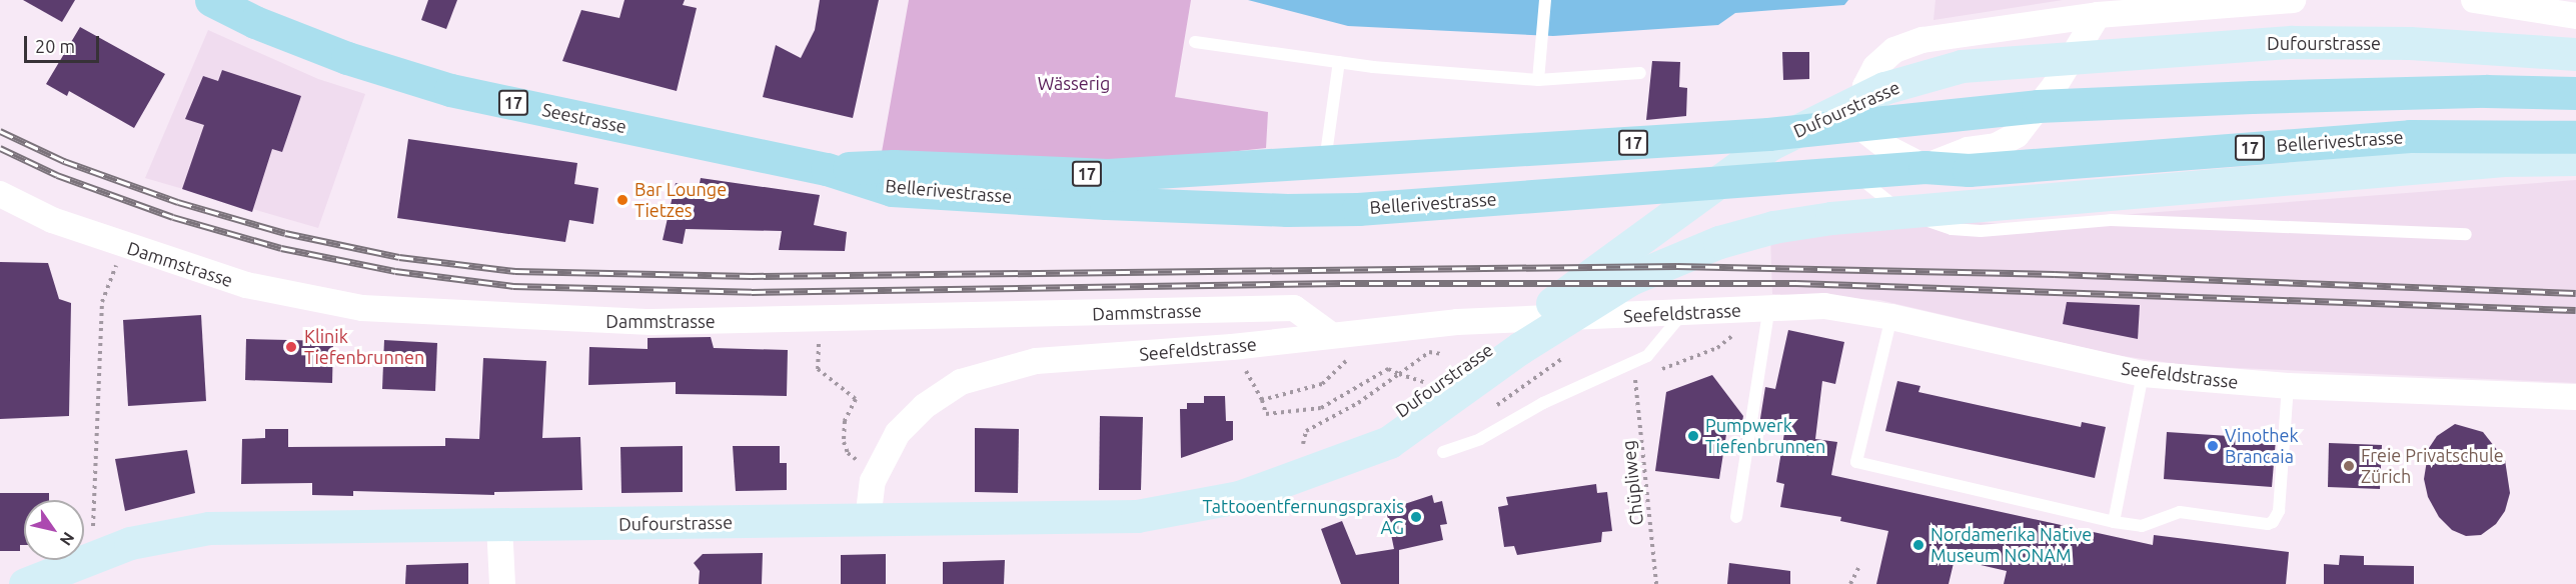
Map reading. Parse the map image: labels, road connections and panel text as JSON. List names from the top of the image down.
{
  "streets": {
    "main road": [
      "Dufourstrasse",
      "17",
      "Seestrasse",
      "Bellerivestrasse"
    ],
    "street": ["Dammstrasse", "Seefeldstrasse"],
    "path": ["Chüpliweg"]
  },
  "crossings": [
    ["Dufourstrasse", "Seefeldstrasse"],
    ["Seestrasse", "Bellerivestrasse"],
    ["Dammstrasse", "Seefeldstrasse"]
  ],
  "parks": ["Wässerig"],
  "places": [
    "Bar Lounge Tietzes",
    "Klinik Tiefenbrunnen",
    "Pumpwerk Tiefenbrunnen",
    "Vinothek Brancaia",
    "Freie Privatschule Zürich",
    "Tattooentfernungspraxis AG",
    "Nordamerika Native Museum NONAM"
  ],
  "scale_bar": "20 m",
  "north": "bottom right"
}
